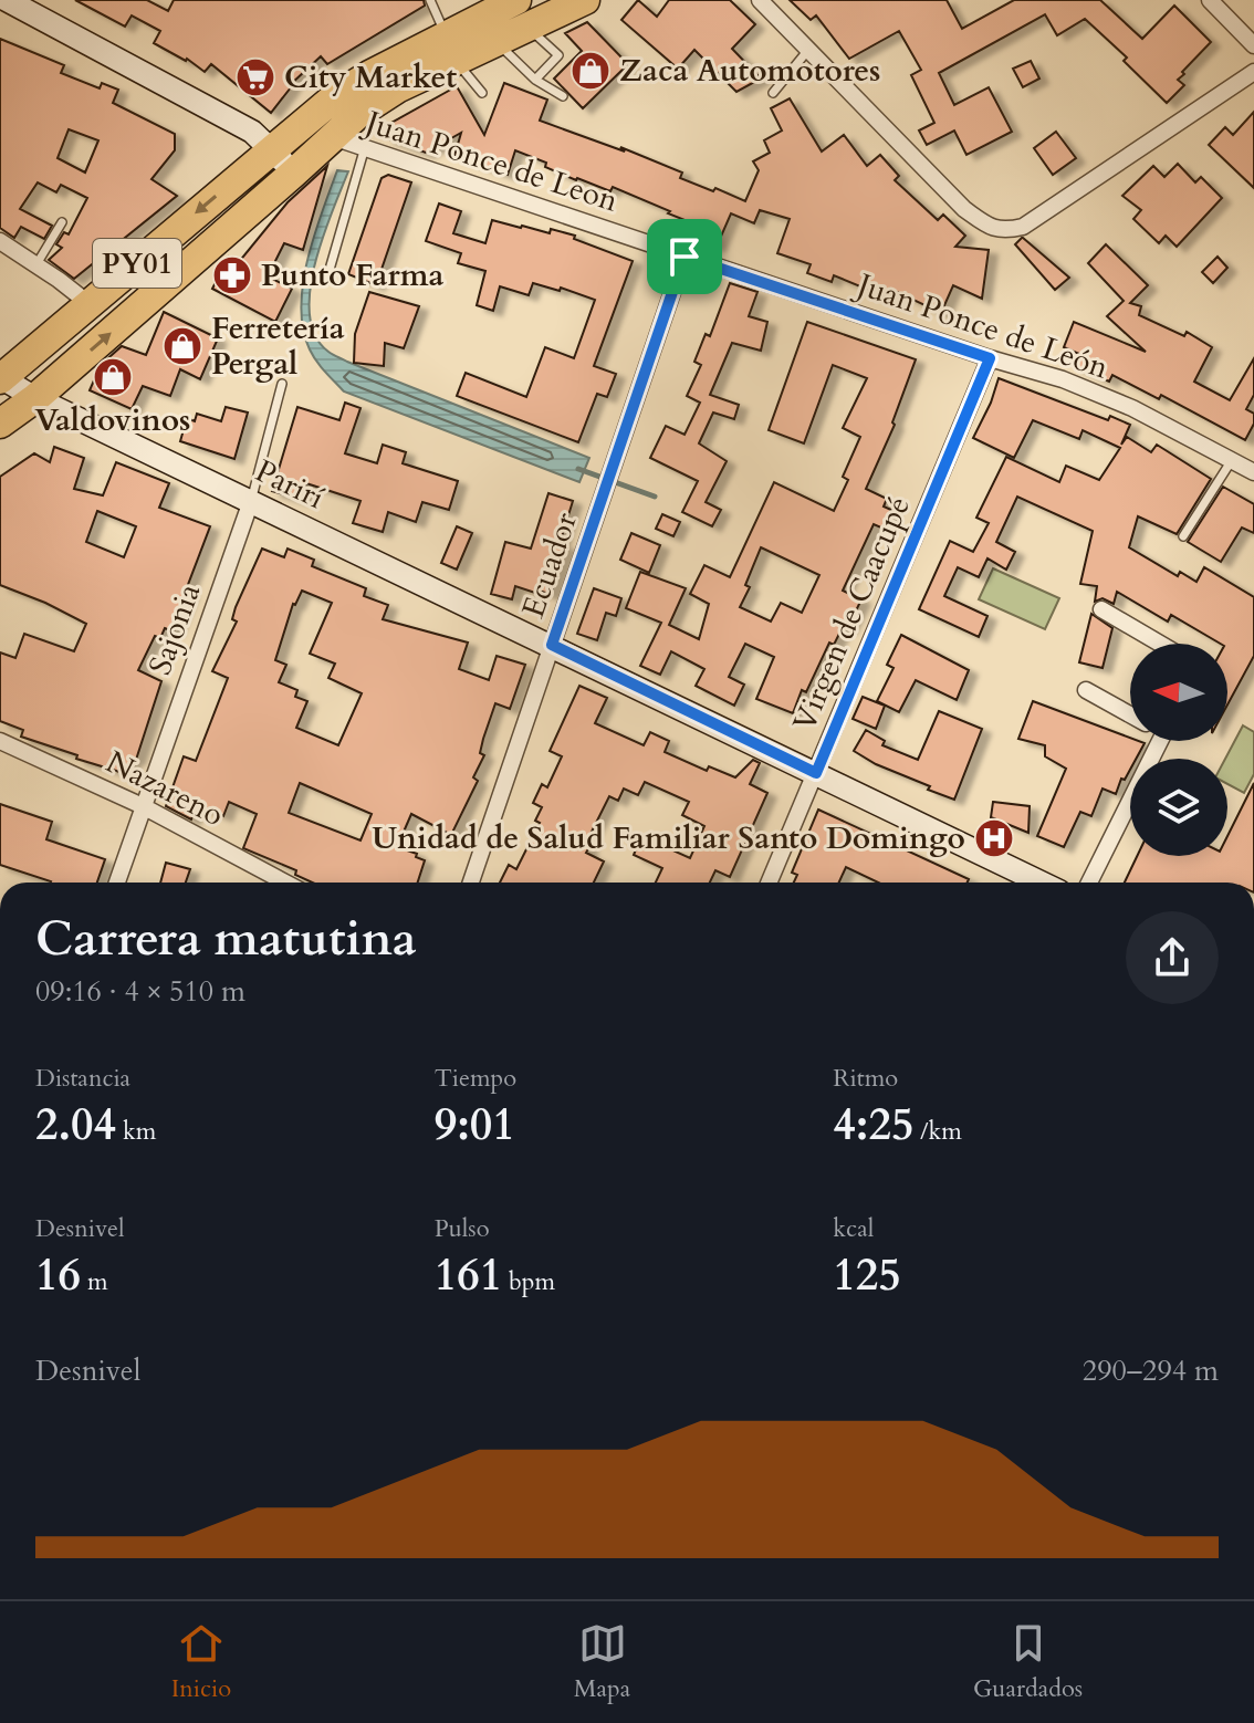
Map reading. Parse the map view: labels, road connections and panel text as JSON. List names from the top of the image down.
{
  "streets": {
    "highway": ["PY01"],
    "main road": ["Parirí"],
    "street": [
      "Juan Ponce de Leon",
      "Juan Ponce de León",
      "Ecuador",
      "Virgen de Caacupé",
      "Sajonia",
      "Nazareno"
    ]
  },
  "crossings": [
    ["Juan Ponce de Leon", "PY01"],
    ["Juan Ponce de Leon", "Juan Ponce de León"],
    ["Juan Ponce de Leon", "Ecuador"],
    ["PY01", "Parirí"],
    ["Juan Ponce de León", "Ecuador"],
    ["Juan Ponce de León", "Virgen de Caacupé"],
    ["Parirí", "Ecuador"],
    ["Parirí", "Virgen de Caacupé"],
    ["Parirí", "Sajonia"],
    ["Sajonia", "Nazareno"]
  ],
  "places": {
    "shop": ["Zaca Automotores", "Ferretería Pergal", "Valdovinos"],
    "supermarket": ["City Market"],
    "pharmacy": ["Punto Farma"],
    "hospital": ["Unidad de Salud Familiar Santo Domingo"]
  },
  "north": "left",
  "page": {
    "heading": ["Carrera matutina", "09:16 · 4 × 510 m"],
    "stats": [
      ["Distancia", "2.04 km"],
      ["Tiempo", "9:01"],
      ["Ritmo", "4:25 /km"],
      ["Desnivel", "16 m"],
      ["Pulso", "161 bpm"],
      ["kcal", "125"]
    ],
    "chart": ["Desnivel", "290–294 m"],
    "tabs": ["Inicio", "Mapa", "Guardados"]
  }
}
